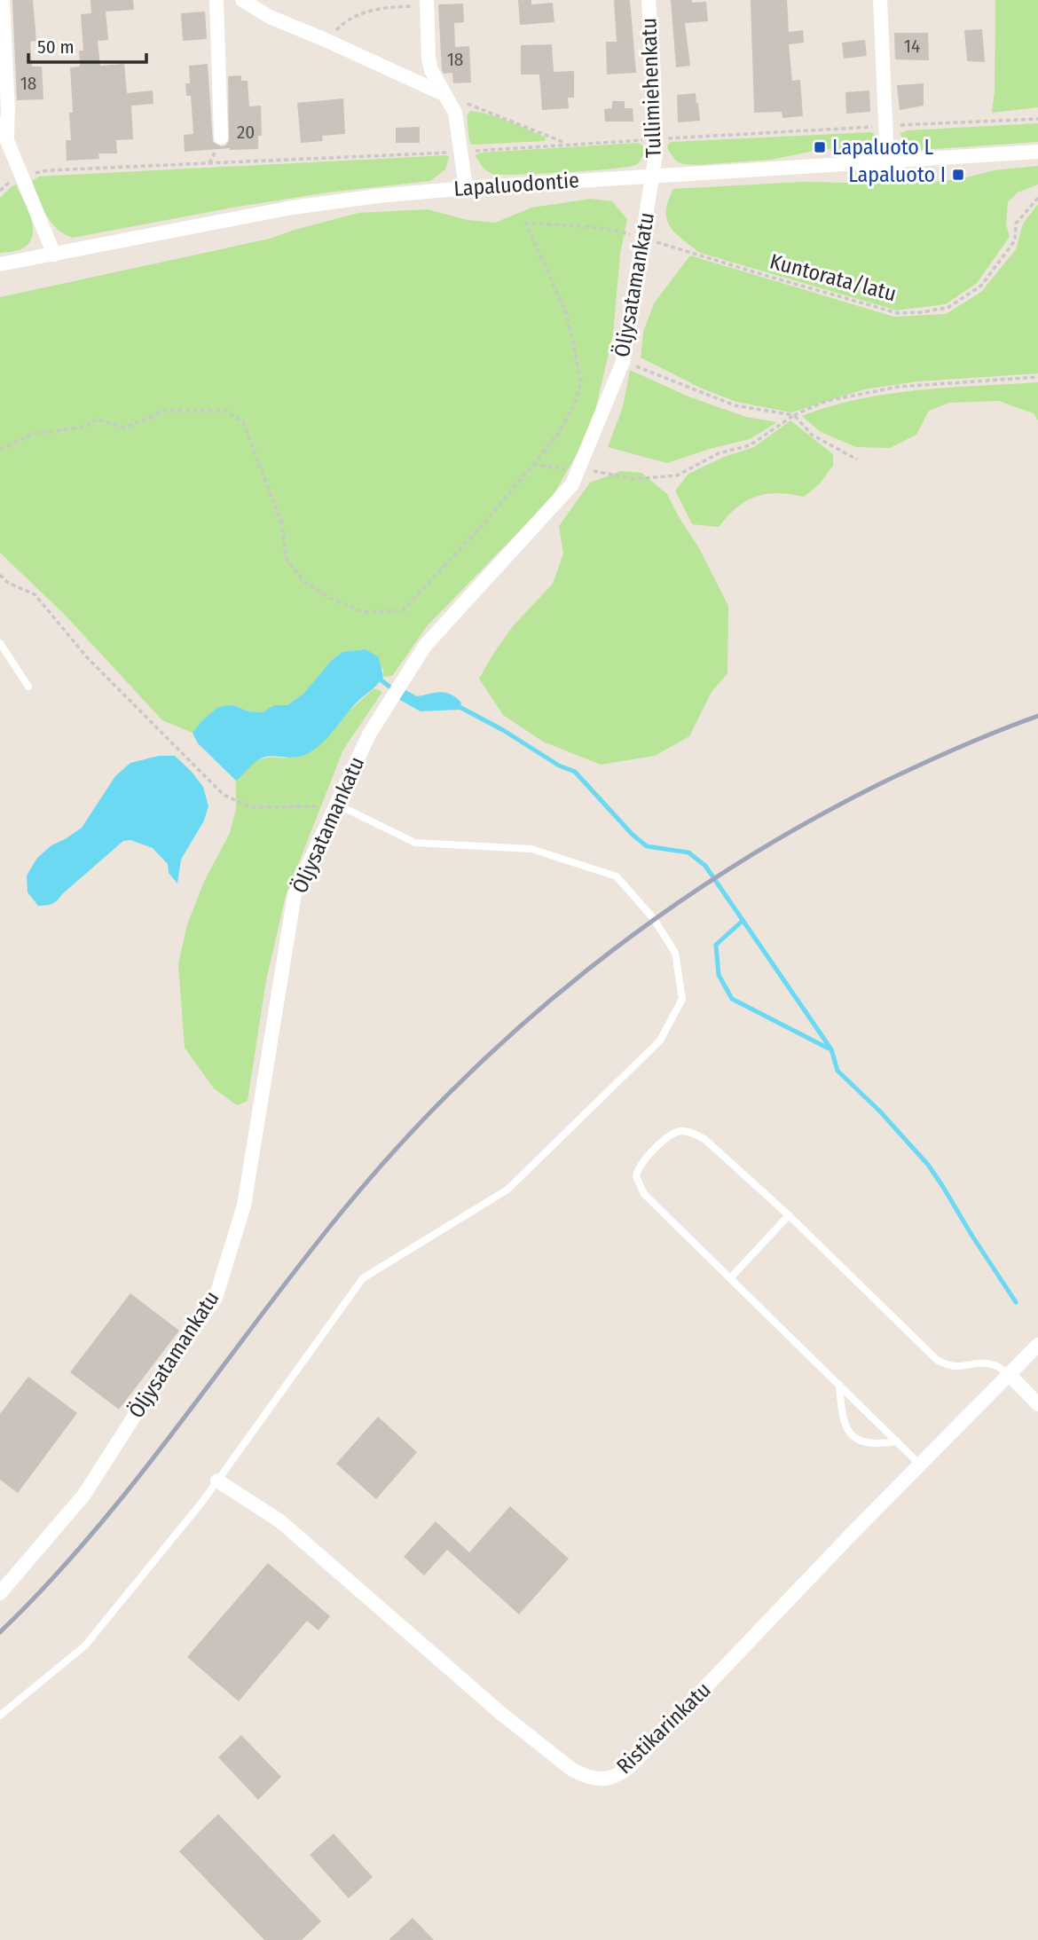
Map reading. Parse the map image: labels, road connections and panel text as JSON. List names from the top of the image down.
{
  "streets": {
    "street": [
      "Tullimiehenkatu",
      "Lapaluodontie",
      "Öljysatamankatu",
      "Ristikarinkatu"
    ],
    "path": ["Kuntorata/latu"]
  },
  "crossings": [
    ["Tullimiehenkatu", "Lapaluodontie"],
    ["Tullimiehenkatu", "Öljysatamankatu"],
    ["Lapaluodontie", "Öljysatamankatu"],
    ["Kuntorata/latu", "Öljysatamankatu"]
  ],
  "places": {
    "transit": ["Lapaluoto L", "Lapaluoto I"]
  },
  "house_numbers": [
    "14",
    "18",
    "18",
    "20"
  ],
  "scale_bar": "50 m"
}
